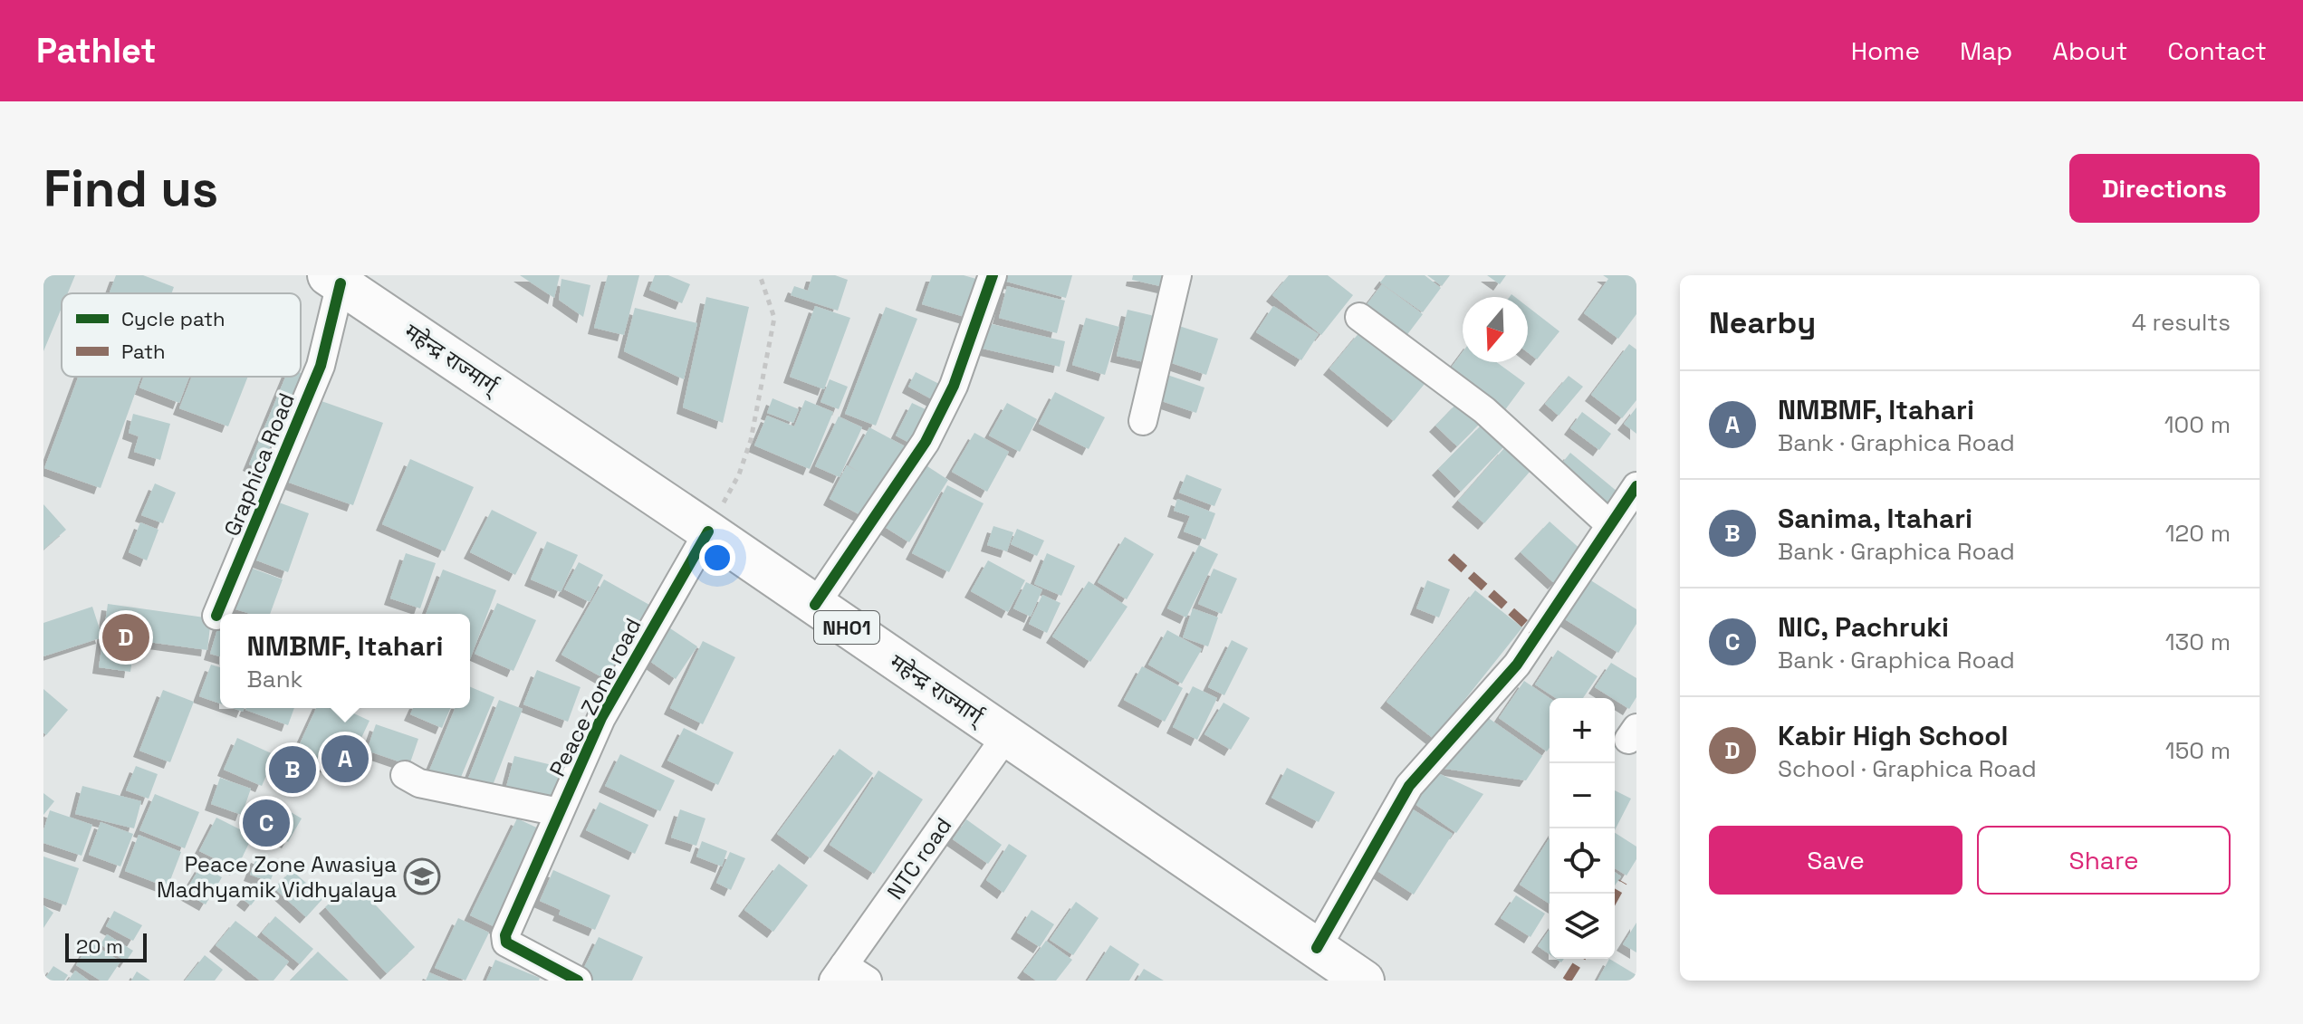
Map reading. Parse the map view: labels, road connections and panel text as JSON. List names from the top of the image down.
{
  "streets": {
    "highway": ["महेन्द्र राज्मार्ग्", "NH01"],
    "street": ["Graphica Road", "Peace Zone road", "NTC road"]
  },
  "crossings": [
    ["महेन्द्र राज्मार्ग्", "Graphica Road"],
    ["महेन्द्र राज्मार्ग्", "Peace Zone road"],
    ["महेन्द्र राज्मार्ग्", "NTC road"]
  ],
  "places": {
    "school or university": ["Peace Zone Awasiya Madhyamik Vidhyalaya"]
  },
  "legend": ["Cycle path", "Path"],
  "scale_bar": "20 m",
  "north": "bottom",
  "page": {
    "header": "Pathlet",
    "nav": [
      "Home",
      "Map",
      "About",
      "Contact"
    ],
    "buttons": [
      "Directions",
      ["Save", "Share"]
    ],
    "title": "Find us",
    "heading": ["Nearby", "4 results"],
    "list": [
      {
        "mark": "A",
        "name": "NMBMF, Itahari",
        "note": "Bank · Graphica Road",
        "value": "100 m"
      },
      {
        "mark": "B",
        "name": "Sanima, Itahari",
        "note": "Bank · Graphica Road",
        "value": "120 m"
      },
      {
        "mark": "C",
        "name": "NIC, Pachruki",
        "note": "Bank · Graphica Road",
        "value": "130 m"
      },
      {
        "mark": "D",
        "name": "Kabir High School",
        "note": "School · Graphica Road",
        "value": "150 m"
      }
    ],
    "pins": [
      "D",
      "A",
      "B",
      "C"
    ],
    "popup": ["NMBMF, Itahari", "Bank"],
    "map_buttons": ["+", "−"],
    "scale": "20 m"
  }
}
